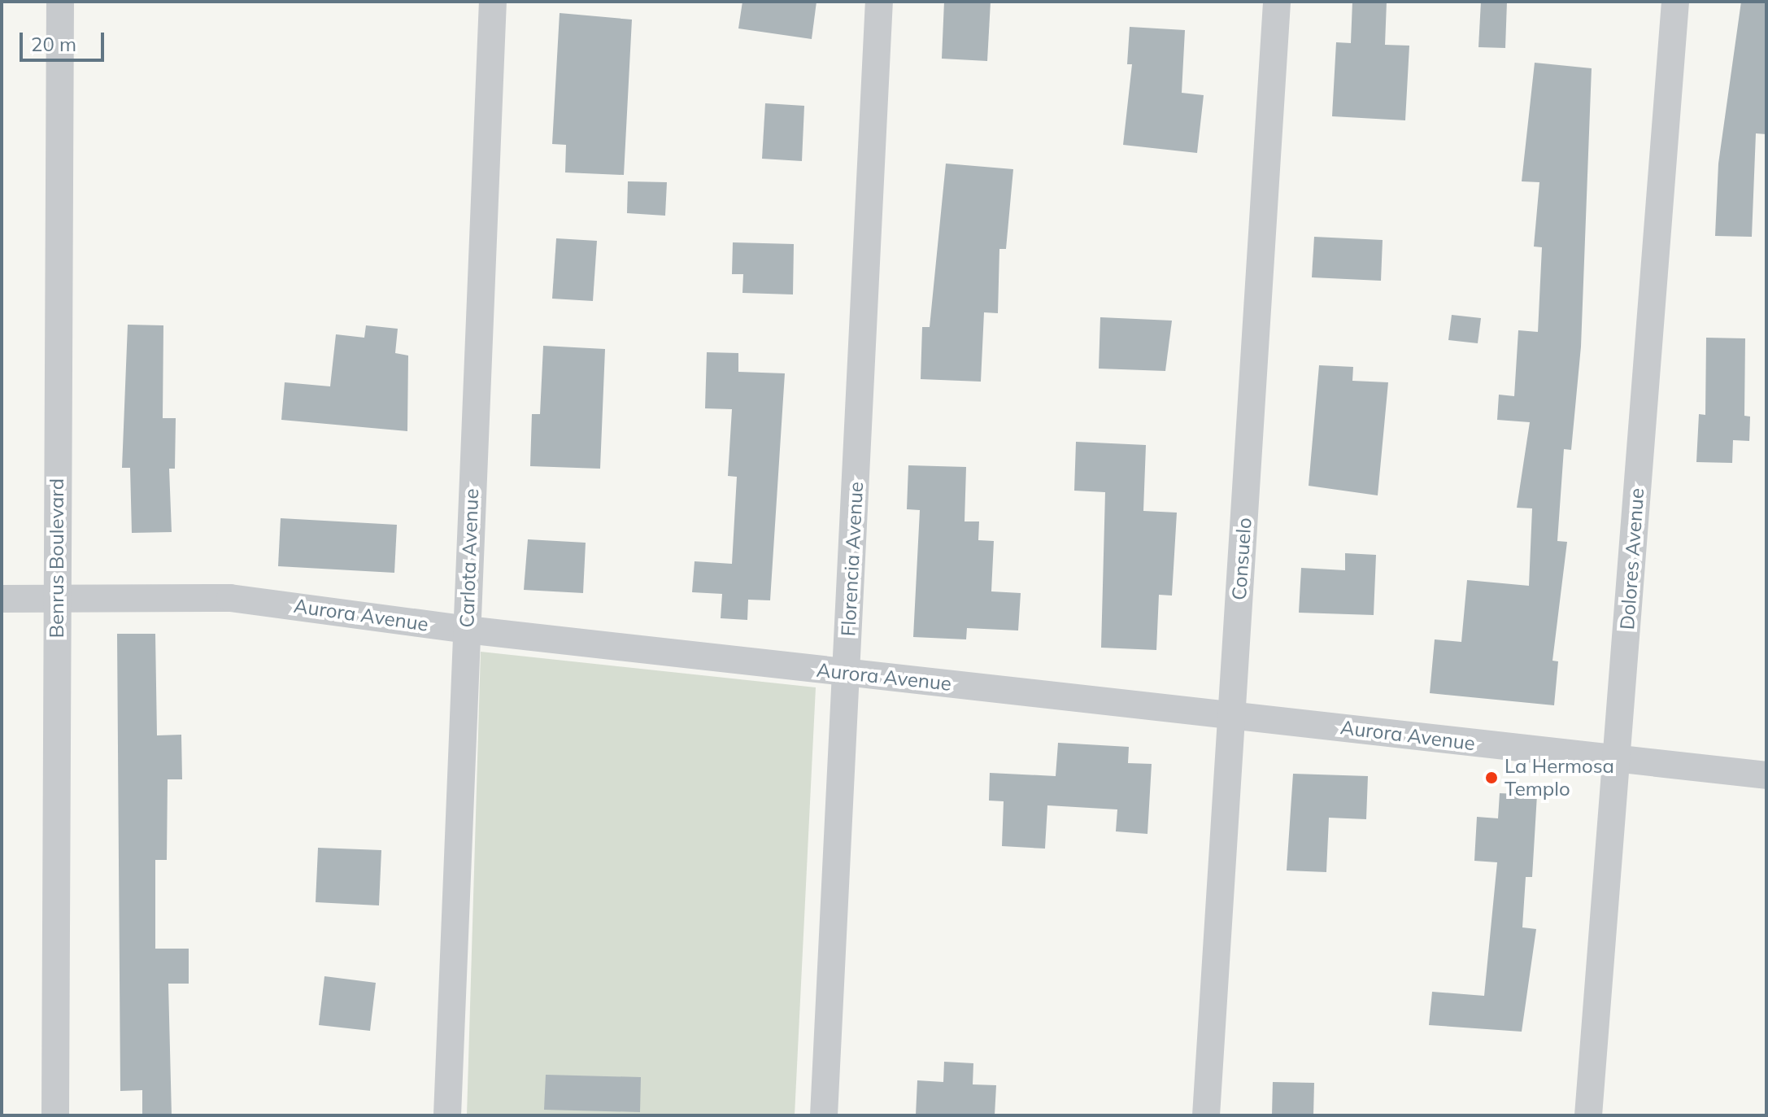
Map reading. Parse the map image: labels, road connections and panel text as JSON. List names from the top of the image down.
{
  "streets": {
    "street": [
      "Benrus Boulevard",
      "Carlota Avenue",
      "Florencia Avenue",
      "Consuelo",
      "Dolores Avenue",
      "Aurora Avenue"
    ]
  },
  "crossings": [
    ["Benrus Boulevard", "Aurora Avenue"],
    ["Carlota Avenue", "Aurora Avenue"],
    ["Florencia Avenue", "Aurora Avenue"],
    ["Consuelo", "Aurora Avenue"],
    ["Dolores Avenue", "Aurora Avenue"]
  ],
  "places": ["La Hermosa Templo"],
  "scale_bar": "20 m"
}
